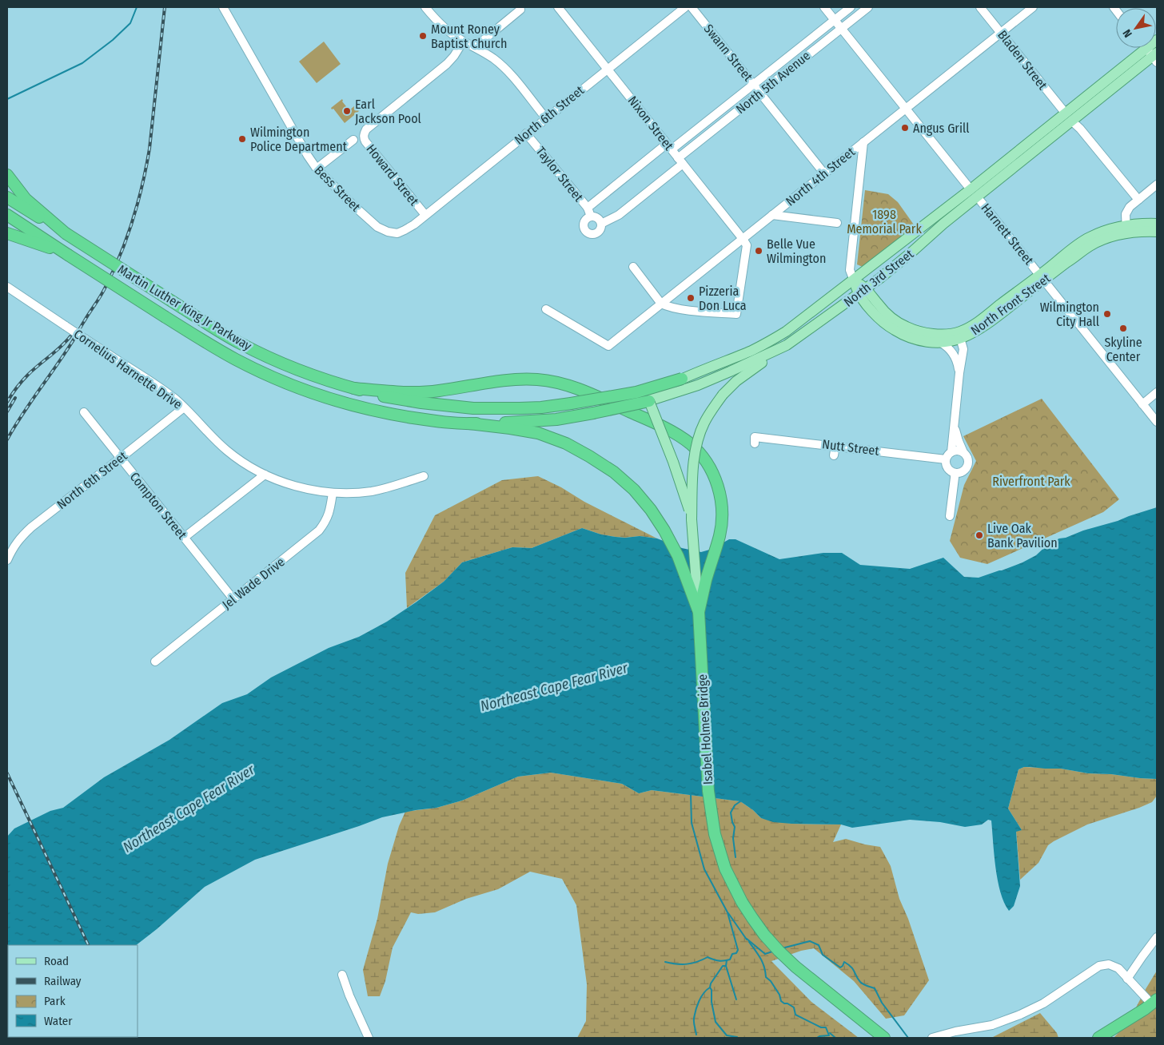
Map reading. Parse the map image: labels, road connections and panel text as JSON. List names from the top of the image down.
{
  "streets": {
    "highway": ["Martin Luther King Jr Parkway", "Isabel Holmes Bridge"],
    "main road": ["North 3rd Street", "North Front Street"],
    "street": [
      "Swann Street",
      "Bladen Street",
      "North 5th Avenue",
      "North 6th Street",
      "Nixon Street",
      "Taylor Street",
      "Howard Street",
      "North 4th Street",
      "Bess Street",
      "Harnett Street",
      "Cornelius Harnette Drive",
      "Nutt Street",
      "Compton Street",
      "Jel Wade Drive"
    ]
  },
  "crossings": [
    ["Swann Street", "North 5th Avenue"],
    ["Swann Street", "North 4th Street"],
    ["Bladen Street", "North 4th Street"],
    ["Bladen Street", "North 3rd Street"],
    ["North 5th Avenue", "Nixon Street"],
    ["North 5th Avenue", "Taylor Street"],
    ["North 5th Avenue", "Harnett Street"],
    ["North 6th Street", "Nixon Street"],
    ["North 6th Street", "Taylor Street"],
    ["North 6th Street", "Howard Street"],
    ["North 6th Street", "Bess Street"],
    ["North 6th Street", "Cornelius Harnette Drive"],
    ["North 6th Street", "Compton Street"],
    ["Nixon Street", "North 4th Street"],
    ["North 4th Street", "Harnett Street"],
    ["Harnett Street", "North 3rd Street"],
    ["Harnett Street", "North Front Street"],
    ["North 3rd Street", "North Front Street"],
    ["North 3rd Street", "Martin Luther King Jr Parkway"],
    ["North 3rd Street", "Isabel Holmes Bridge"],
    ["Martin Luther King Jr Parkway", "Isabel Holmes Bridge"],
    ["Cornelius Harnette Drive", "Jel Wade Drive"],
    ["Compton Street", "Jel Wade Drive"]
  ],
  "water": ["Northeast Cape Fear River"],
  "parks": ["1898 Memorial Park", "Riverfront Park"],
  "places": [
    "Mount Roney Baptist Church",
    "Earl Jackson Pool",
    "Angus Grill",
    "Wilmington Police Department",
    "Belle Vue Wilmington",
    "Pizzeria Don Luca",
    "Wilmington City Hall",
    "Skyline Center",
    "Live Oak Bank Pavilion"
  ],
  "legend": [
    "Road",
    "Railway",
    "Park",
    "Water"
  ],
  "north": "bottom left"
}
